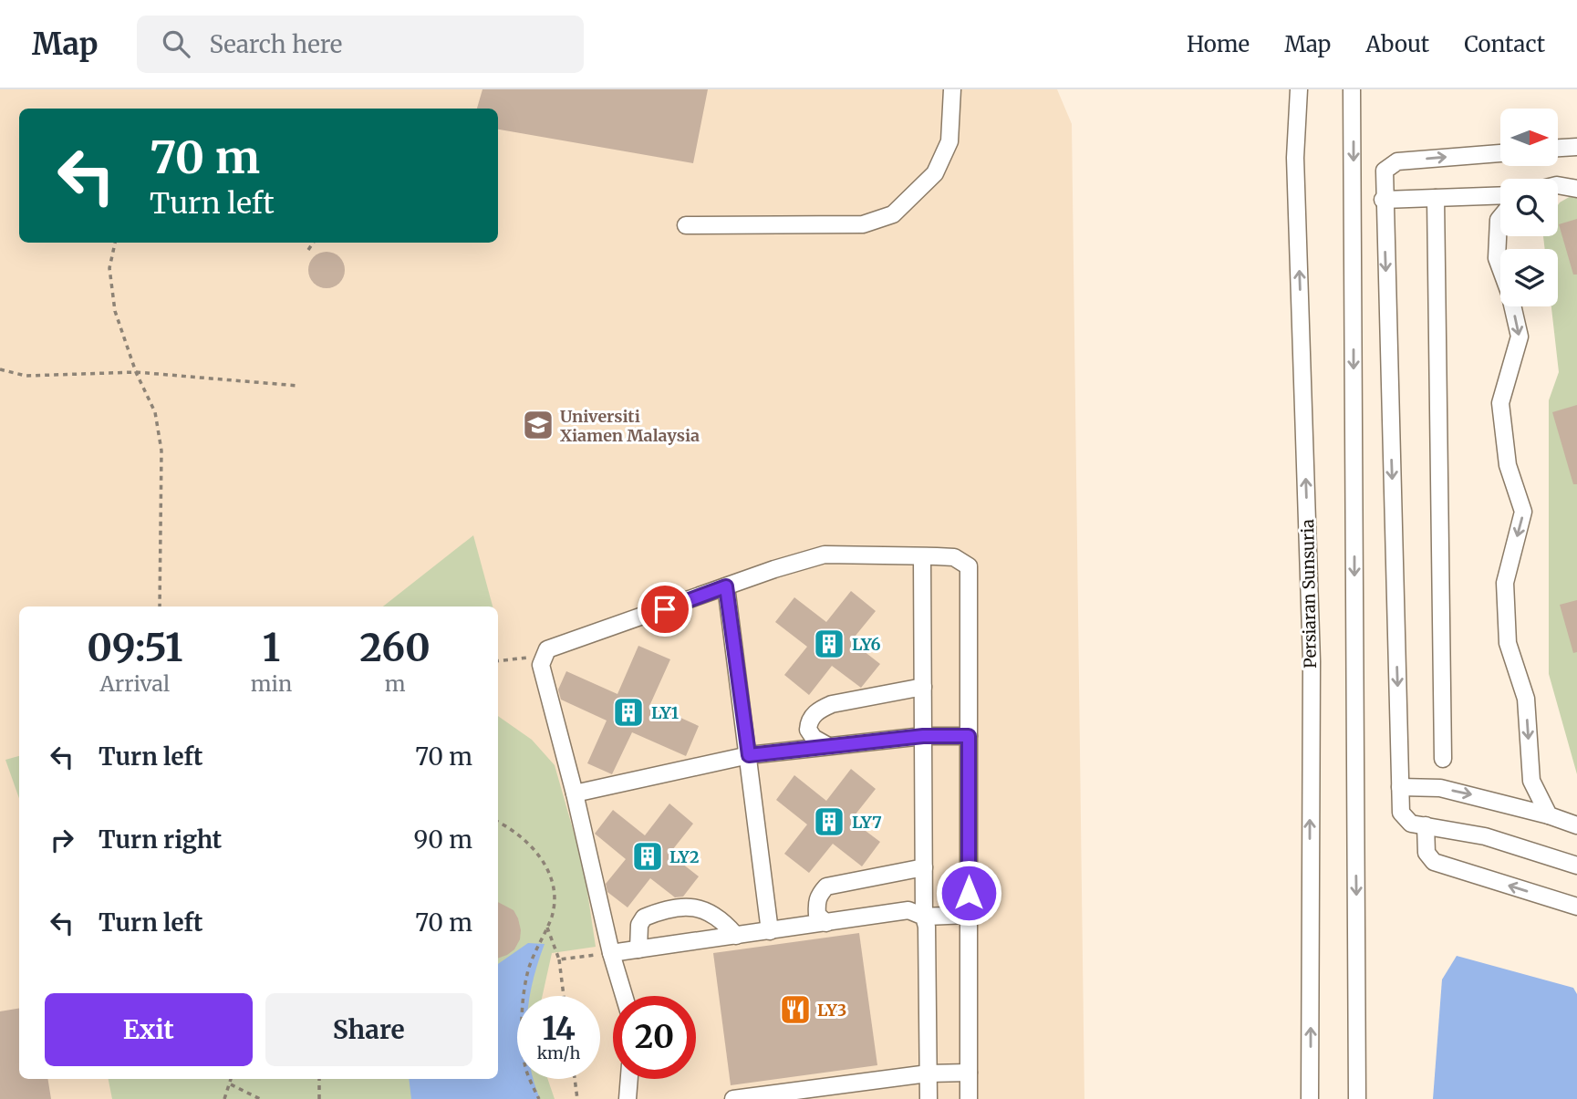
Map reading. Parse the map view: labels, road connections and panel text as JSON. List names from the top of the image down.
{
  "streets": {
    "street": ["Persiaran Sunsuria"]
  },
  "places": {
    "school or university": ["Universiti Xiamen Malaysia"],
    "building": [
      "LY6",
      "LY1",
      "LY7",
      "LY2"
    ],
    "restaurant": ["LY3"]
  },
  "north": "right",
  "page": {
    "header": "Map",
    "search": "Search here",
    "nav": [
      "Home",
      "Map",
      "About",
      "Contact"
    ],
    "turn": ["70 m", "Turn left"],
    "eta": [
      "09:51",
      "Arrival",
      "1",
      "min",
      "260",
      "m"
    ],
    "list": [
      {
        "name": "Turn left",
        "value": "70 m"
      },
      {
        "name": "Turn right",
        "value": "90 m"
      },
      {
        "name": "Turn left",
        "value": "70 m"
      }
    ],
    "buttons": ["Exit", "Share"],
    "speed": "14 km/h",
    "limit": "20"
  }
}
